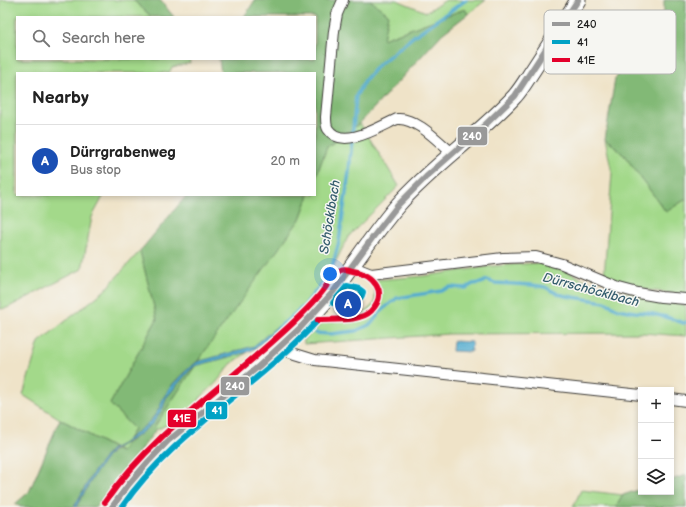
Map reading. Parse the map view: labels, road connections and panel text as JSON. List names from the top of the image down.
{
  "water": ["Schöcklbach", "Dürrschöcklbach"],
  "lines": ["transit line 240", "transit line 41E", "transit line 41"],
  "legend": ["240", "41", "41E"],
  "page": {
    "search": "Search here",
    "heading": "Nearby",
    "list": [
      {
        "mark": "A",
        "name": "Dürrgrabenweg",
        "note": "Bus stop",
        "value": "20 m"
      }
    ],
    "pins": "A",
    "map_buttons": ["+", "−"]
  }
}
